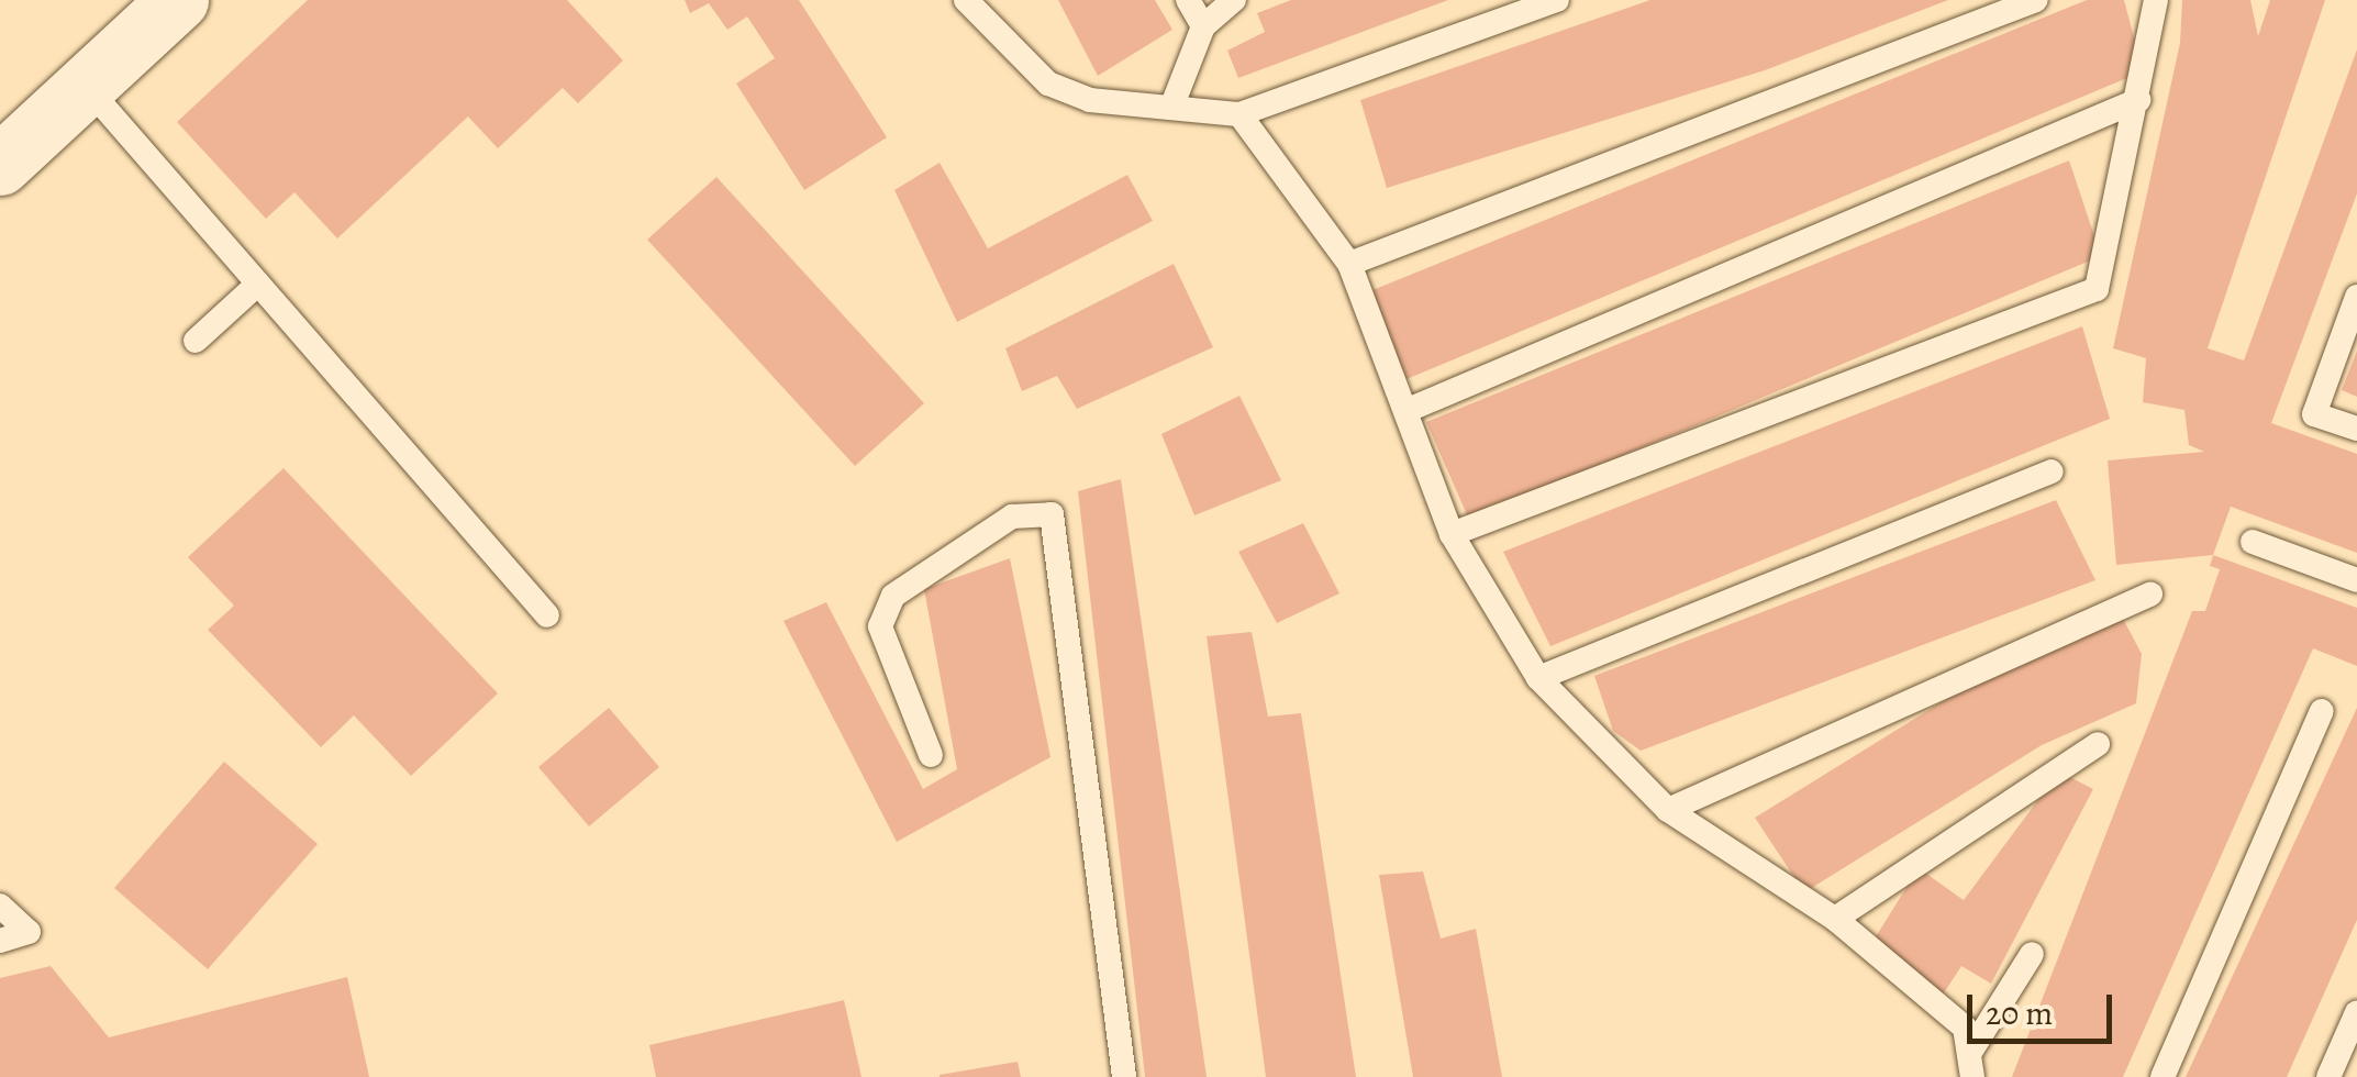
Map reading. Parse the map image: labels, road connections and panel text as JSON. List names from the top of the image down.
{
  "scale_bar": "20 m"
}
